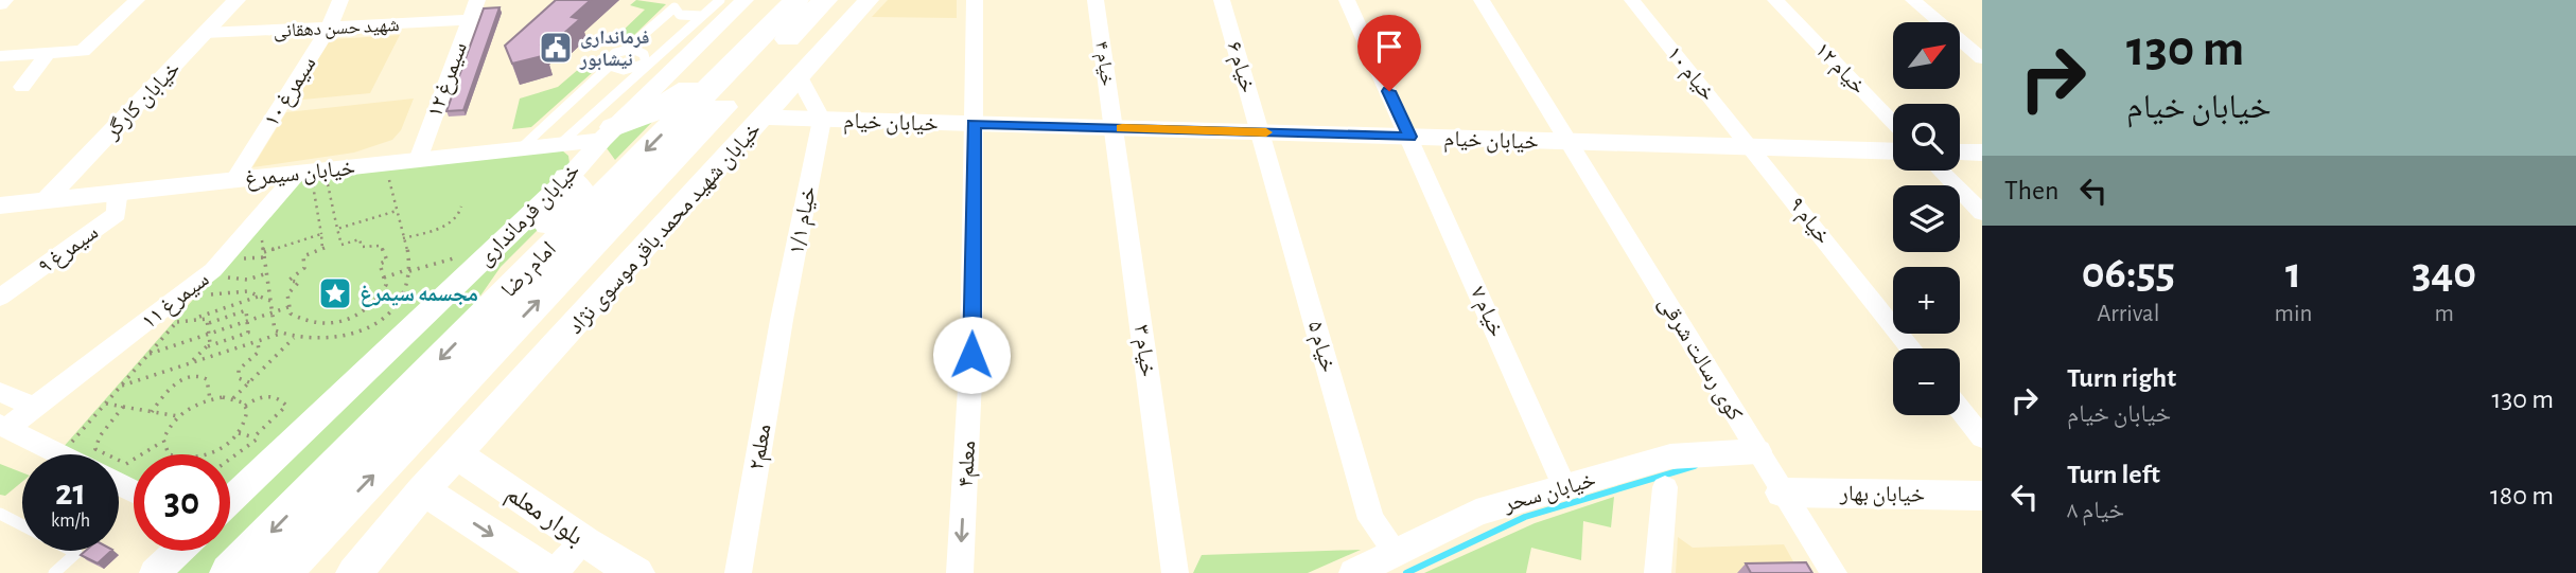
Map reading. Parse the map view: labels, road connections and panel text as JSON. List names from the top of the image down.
{
  "streets": {
    "highway": ["امام رضا"],
    "main road": [
      "خیابان خیام",
      "خیابان شهید محمد باقر موسوی نژاد",
      "خیابان بهار",
      "بلوار معلم"
    ],
    "street": [
      "شهید حسن دهقانی",
      "خیام ۴",
      "خیام ۶",
      "خیام ۱۲",
      "خیام ۱۰",
      "سیمرغ ۱۲",
      "سیمرغ ۱۰",
      "خیابان کارگر",
      "خیابان سیمرغ",
      "خیابان فرمانداری",
      "خیام ۱/۱",
      "خیام ۹",
      "سیمرغ ۹",
      "سیمرغ ۱۱",
      "خیام ۷",
      "خیام ۵",
      "خیام ۳",
      "کوی رسالت شرقی",
      "معلم۲",
      "معلم۴",
      "خیابان سحر"
    ]
  },
  "crossings": [
    ["شهید حسن دهقانی", "سیمرغ ۱۲"],
    ["شهید حسن دهقانی", "سیمرغ ۱۰"],
    ["شهید حسن دهقانی", "خیابان کارگر"],
    ["خیام ۴", "خیابان خیام"],
    ["خیام ۴", "خیام ۳"],
    ["خیام ۶", "خیابان خیام"],
    ["خیام ۶", "خیام ۵"],
    ["خیام ۱۰", "خیابان خیام"],
    ["خیام ۱۰", "خیام ۹"],
    ["سیمرغ ۱۲", "خیابان سیمرغ"],
    ["سیمرغ ۱۰", "خیابان سیمرغ"],
    ["خیابان کارگر", "خیابان سیمرغ"],
    ["خیابان خیام", "خیام ۱/۱"],
    ["خیابان خیام", "خیام ۹"],
    ["خیابان خیام", "خیابان شهید محمد باقر موسوی نژاد"],
    ["خیابان خیام", "خیام ۷"],
    ["خیابان خیام", "خیام ۵"],
    ["خیابان خیام", "خیام ۳"],
    ["خیابان خیام", "کوی رسالت شرقی"],
    ["خیابان خیام", "معلم۴"],
    ["خیابان سیمرغ", "خیابان فرمانداری"],
    ["خیابان سیمرغ", "سیمرغ ۹"],
    ["خیابان سیمرغ", "سیمرغ ۱۱"],
    ["خیام ۱/۱", "معلم۲"],
    ["خیابان شهید محمد باقر موسوی نژاد", "بلوار معلم"],
    ["خیام ۷", "خیابان سحر"],
    ["خیام ۵", "خیابان سحر"],
    ["کوی رسالت شرقی", "خیابان سحر"],
    ["کوی رسالت شرقی", "خیابان بهار"]
  ],
  "one_way": ["معلم۴"],
  "places": {
    "public building": ["فرمانداری نیشابور"],
    "place": ["مجسمه سیمرغ"]
  },
  "north": "top right",
  "page": {
    "turn": ["130 m", "خیابان خیام"],
    "map_buttons": ["+", "−"],
    "then": "Then",
    "eta": [
      "06:55",
      "Arrival",
      "1",
      "min",
      "340",
      "m"
    ],
    "list": [
      {
        "name": "Turn right",
        "note": "خیابان خیام",
        "value": "130 m"
      },
      {
        "name": "Turn left",
        "note": "خیام ۸",
        "value": "180 m"
      }
    ],
    "speed": "21 km/h",
    "limit": "30"
  }
}
